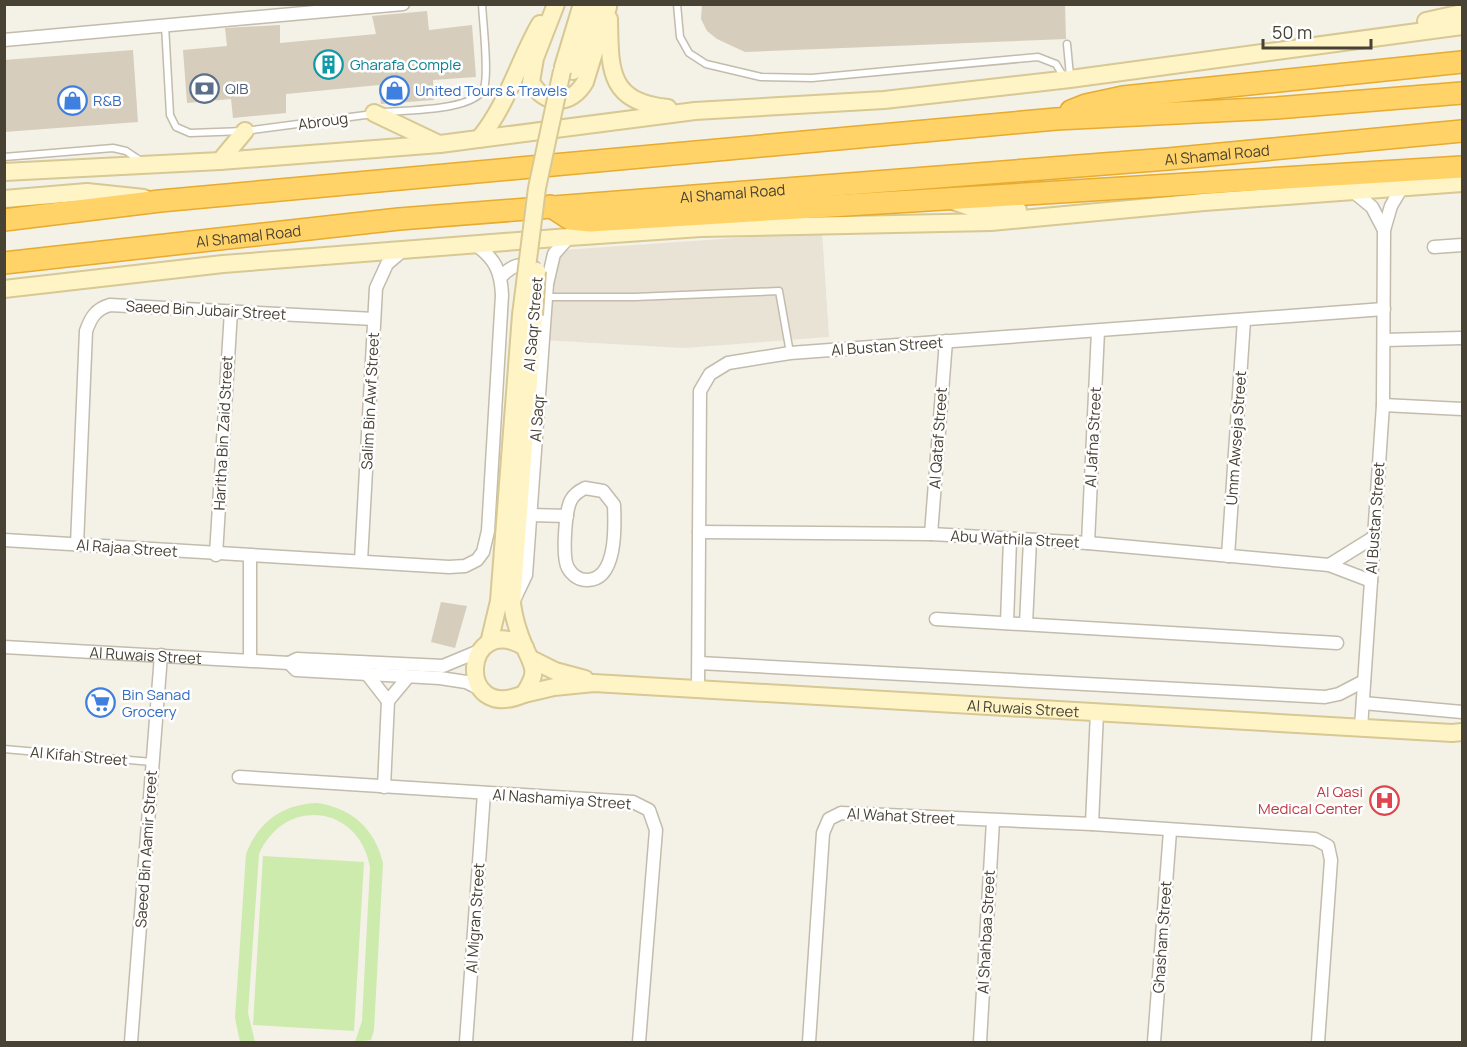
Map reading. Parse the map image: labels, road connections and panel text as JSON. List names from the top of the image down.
{
  "streets": {
    "highway": ["Al Shamal Road"],
    "main road": ["Al Saqr Street", "Al Ruwais Street"],
    "street": [
      "Saeed Bin Jubair Street",
      "Al Bustan Street",
      "Salim Bin Awf Street",
      "Al Saqr",
      "Haritha Bin Zaid Street",
      "Al Jafna Street",
      "Al Qataf Street",
      "Umm Awseja Street",
      "Abu Wathila Street",
      "Al Rajaa Street",
      "Al Nashamiya Street",
      "Al Wahat Street",
      "Saeed Bin Aamir Street",
      "Al Migran Street",
      "Al Shahbaa Street",
      "Ghasham Street"
    ],
    "lane": ["Abroug", "Al Kifah Street"]
  },
  "crossings": [
    ["Al Shamal Road", "Al Bustan Street"],
    ["Al Shamal Road", "Salim Bin Awf Street"],
    ["Al Shamal Road", "Al Saqr"],
    ["Saeed Bin Jubair Street", "Salim Bin Awf Street"],
    ["Saeed Bin Jubair Street", "Haritha Bin Zaid Street"],
    ["Saeed Bin Jubair Street", "Al Rajaa Street"],
    ["Al Saqr Street", "Al Saqr"],
    ["Al Saqr Street", "Al Ruwais Street"],
    ["Al Bustan Street", "Al Jafna Street"],
    ["Al Bustan Street", "Al Qataf Street"],
    ["Al Bustan Street", "Umm Awseja Street"],
    ["Al Bustan Street", "Abu Wathila Street"],
    ["Al Bustan Street", "Al Ruwais Street"],
    ["Salim Bin Awf Street", "Al Rajaa Street"],
    ["Haritha Bin Zaid Street", "Al Rajaa Street"],
    ["Al Jafna Street", "Abu Wathila Street"],
    ["Al Qataf Street", "Abu Wathila Street"],
    ["Umm Awseja Street", "Abu Wathila Street"],
    ["Al Ruwais Street", "Saeed Bin Aamir Street"],
    ["Al Kifah Street", "Saeed Bin Aamir Street"],
    ["Al Nashamiya Street", "Al Migran Street"],
    ["Al Wahat Street", "Al Shahbaa Street"],
    ["Al Wahat Street", "Ghasham Street"]
  ],
  "places": {
    "building": ["Gharafa Comple"],
    "bank": ["QIB"],
    "shop": ["United Tours & Travels", "R&B"],
    "supermarket": ["Bin Sanad Grocery"],
    "hospital": ["Al Qasi Medical Center"]
  },
  "scale_bar": "50 m"
}
